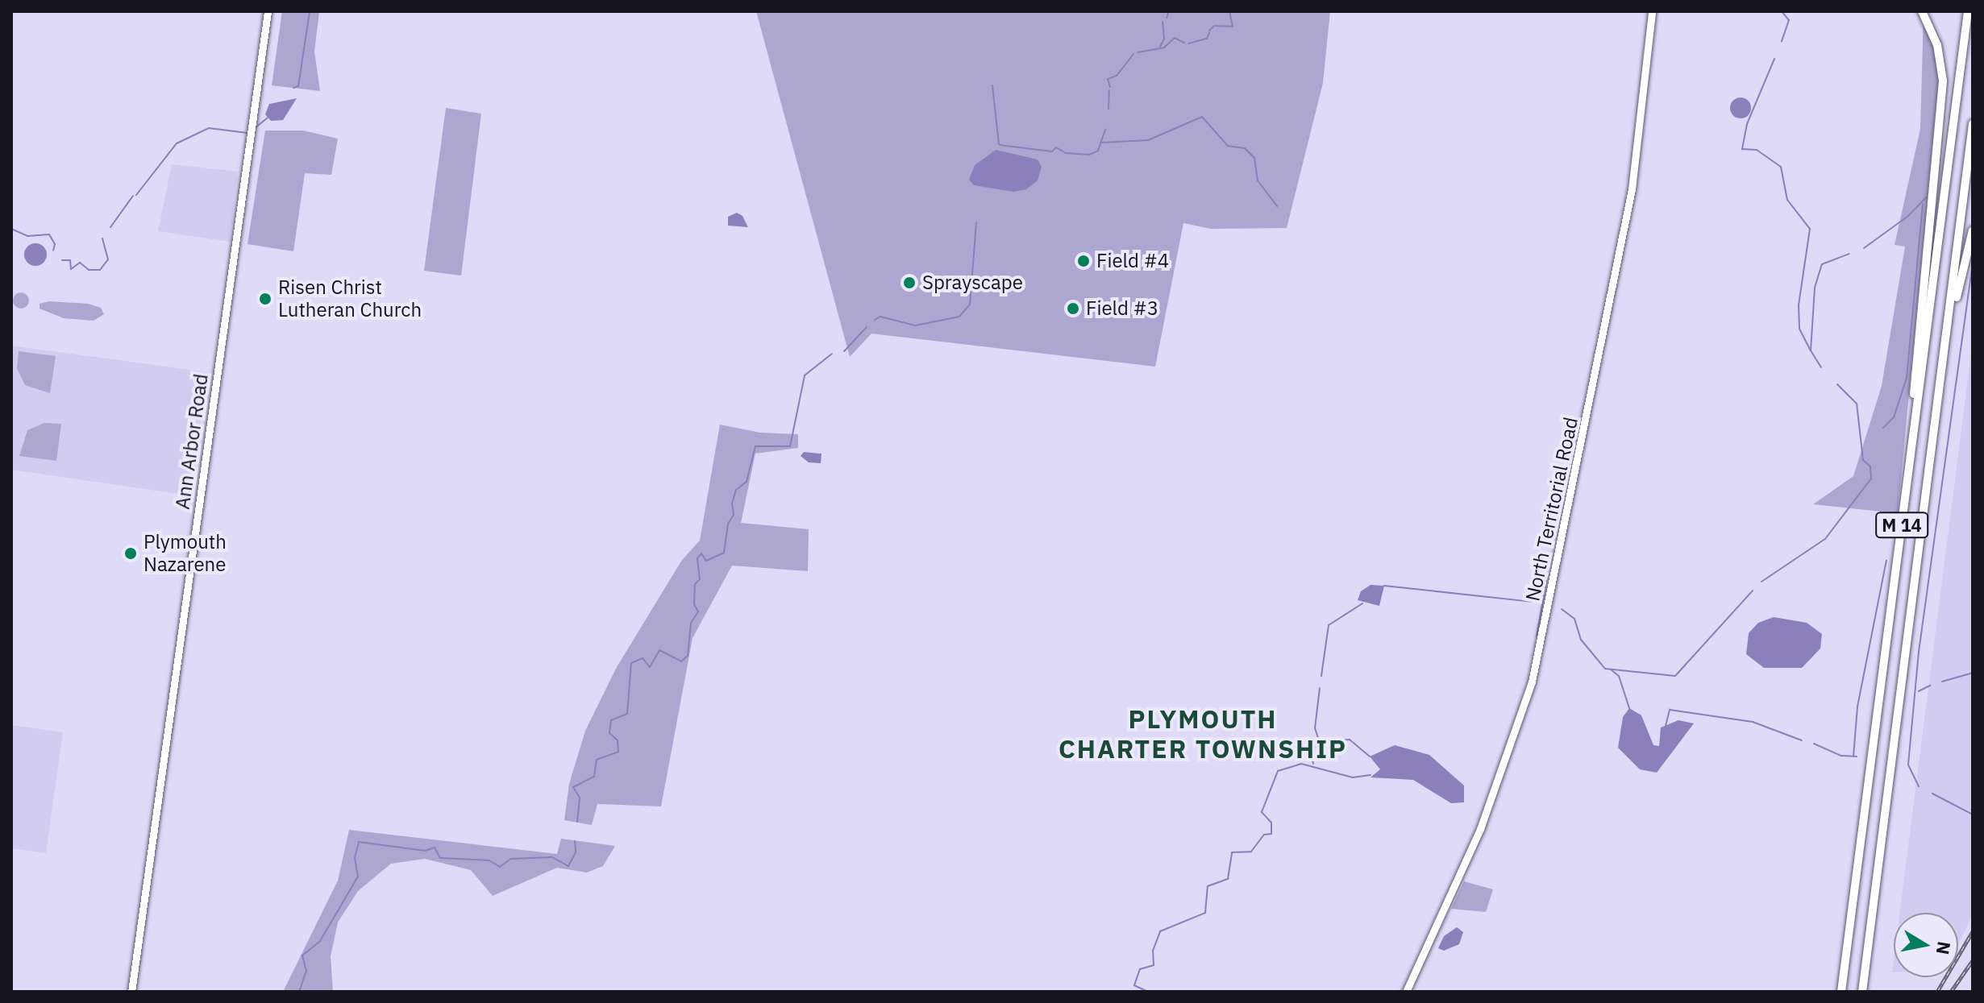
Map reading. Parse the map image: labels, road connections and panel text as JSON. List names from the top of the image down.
{
  "streets": {
    "highway": ["M 14"],
    "main road": ["Ann Arbor Road", "North Territorial Road"]
  },
  "districts": ["PLYMOUTH CHARTER TOWNSHIP"],
  "places": [
    "Field #4",
    "Sprayscape",
    "Risen Christ Lutheran Church",
    "Field #3",
    "Plymouth Nazarene"
  ],
  "north": "right"
}
